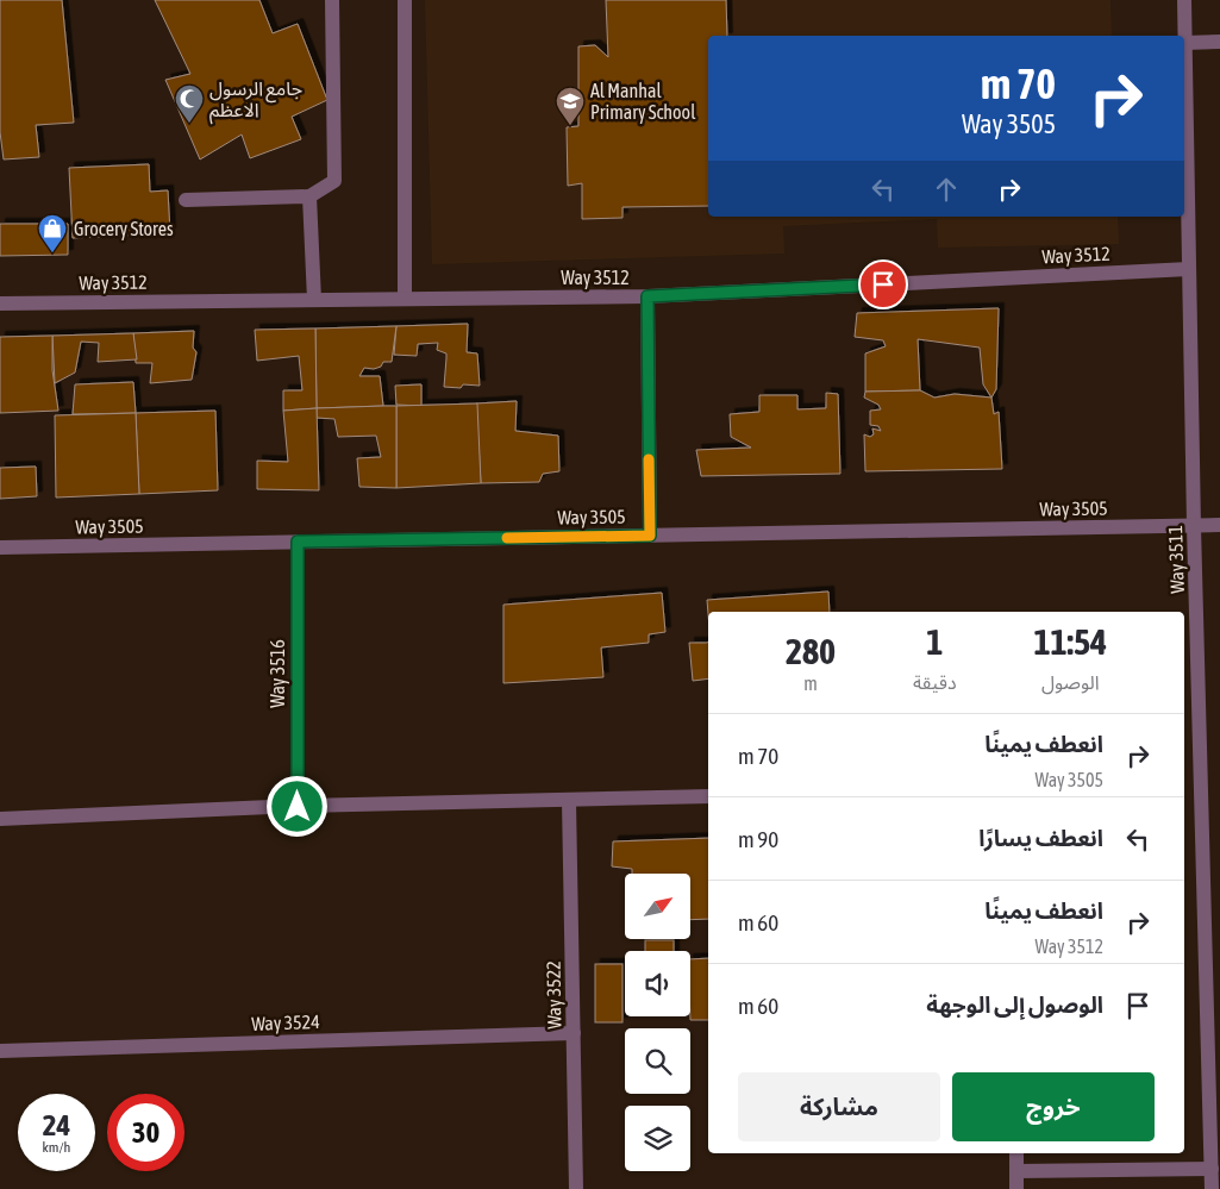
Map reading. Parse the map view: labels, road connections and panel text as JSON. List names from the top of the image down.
{
  "streets": {
    "street": [
      "Way 3512",
      "Way 3505",
      "Way 3511",
      "Way 3516",
      "Way 3522",
      "Way 3524"
    ]
  },
  "crossings": [
    ["Way 3512", "Way 3511"],
    ["Way 3505", "Way 3511"],
    ["Way 3505", "Way 3516"],
    ["Way 3522", "Way 3524"]
  ],
  "places": {
    "mosque": ["جامع الرسول الاعظم"],
    "school or university": ["Al Manhal Primary School"],
    "shop": ["Grocery Stores"]
  },
  "north": "top right",
  "page": {
    "turn": ["70 m", "Way 3505"],
    "eta": [
      "11:54",
      "الوصول",
      "1",
      "دقيقة",
      "280",
      "m"
    ],
    "list": [
      {
        "name": "انعطف يمينًا",
        "note": "Way 3505",
        "value": "70 m"
      },
      {
        "name": "انعطف يسارًا",
        "value": "90 m"
      },
      {
        "name": "انعطف يمينًا",
        "note": "Way 3512",
        "value": "60 m"
      },
      {
        "name": "الوصول إلى الوجهة",
        "value": "60 m"
      }
    ],
    "buttons": ["خروج", "مشاركة"],
    "speed": "24 km/h",
    "limit": "30"
  }
}
